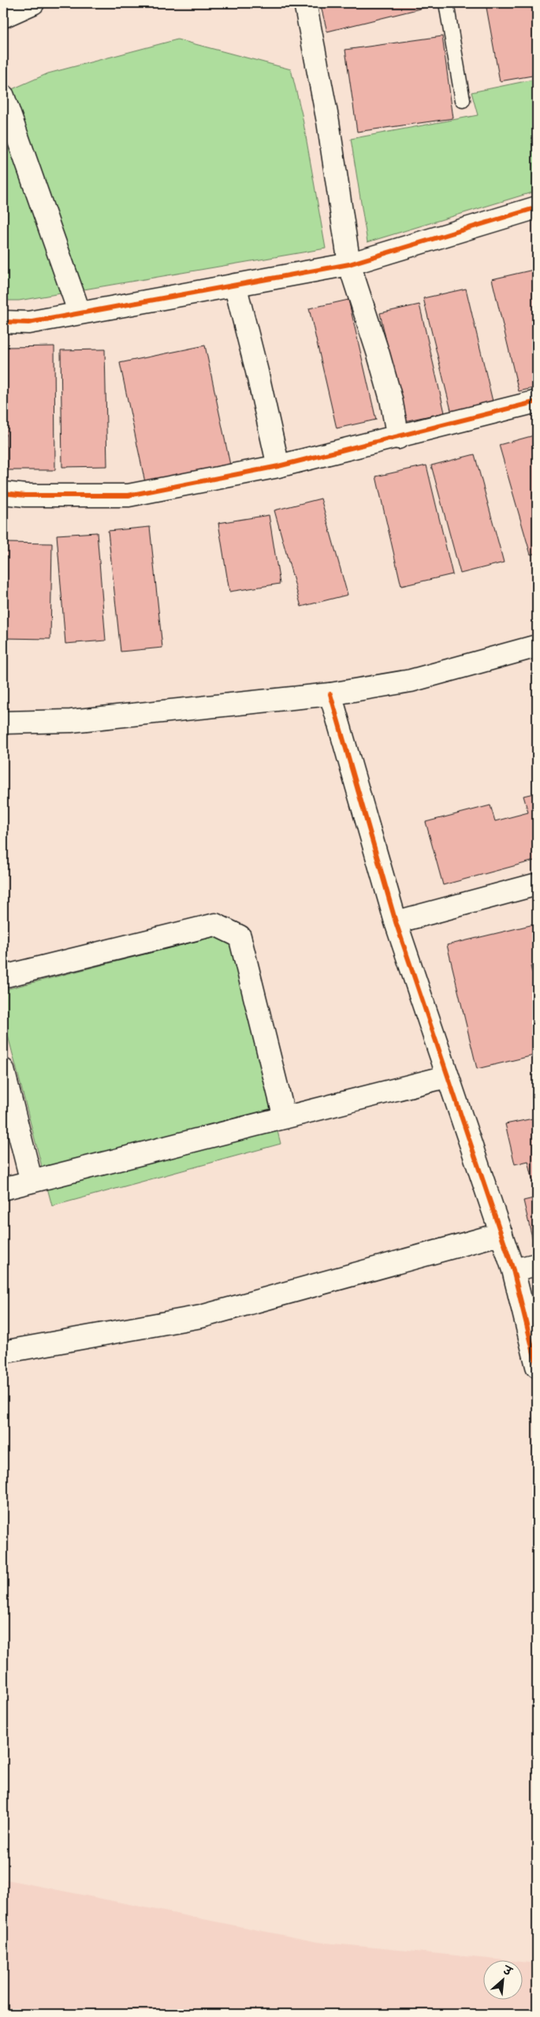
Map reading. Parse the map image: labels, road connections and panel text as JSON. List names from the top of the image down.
{
  "north": "top right"
}
